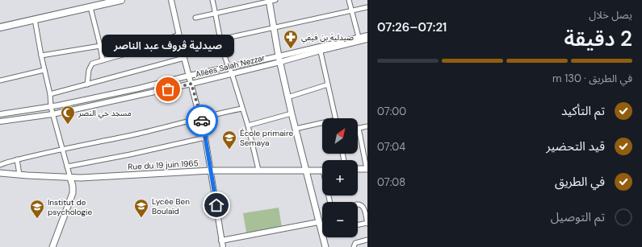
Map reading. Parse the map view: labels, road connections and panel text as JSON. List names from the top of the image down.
{
  "streets": {
    "main road": ["Rue du 19 juin 1965"],
    "street": ["Allées Salah Nezzar"]
  },
  "places": {
    "pharmacy": ["صيدلية بن فيفي"],
    "other": ["صيدلية ڨروف عبد الناصر"],
    "mosque": ["مسجد حي النصر"],
    "school or university": ["École primaire Semaya", "Lycée Ben Boulaïd", "Institut de psychologie"]
  },
  "north": "top right",
  "page": {
    "heading": ["2 دقيقة", "يصل خلال", "07:21–07:26"],
    "bubble": "صيدلية ڨروف عبد الناصر",
    "bar": "في الطريق · 130 m",
    "list": [
      ["تم التأكيد", "07:00"],
      ["قيد التحضير", "07:04"],
      ["في الطريق", "07:08"],
      "تم التوصيل"
    ],
    "map_buttons": ["+", "−"]
  }
}
